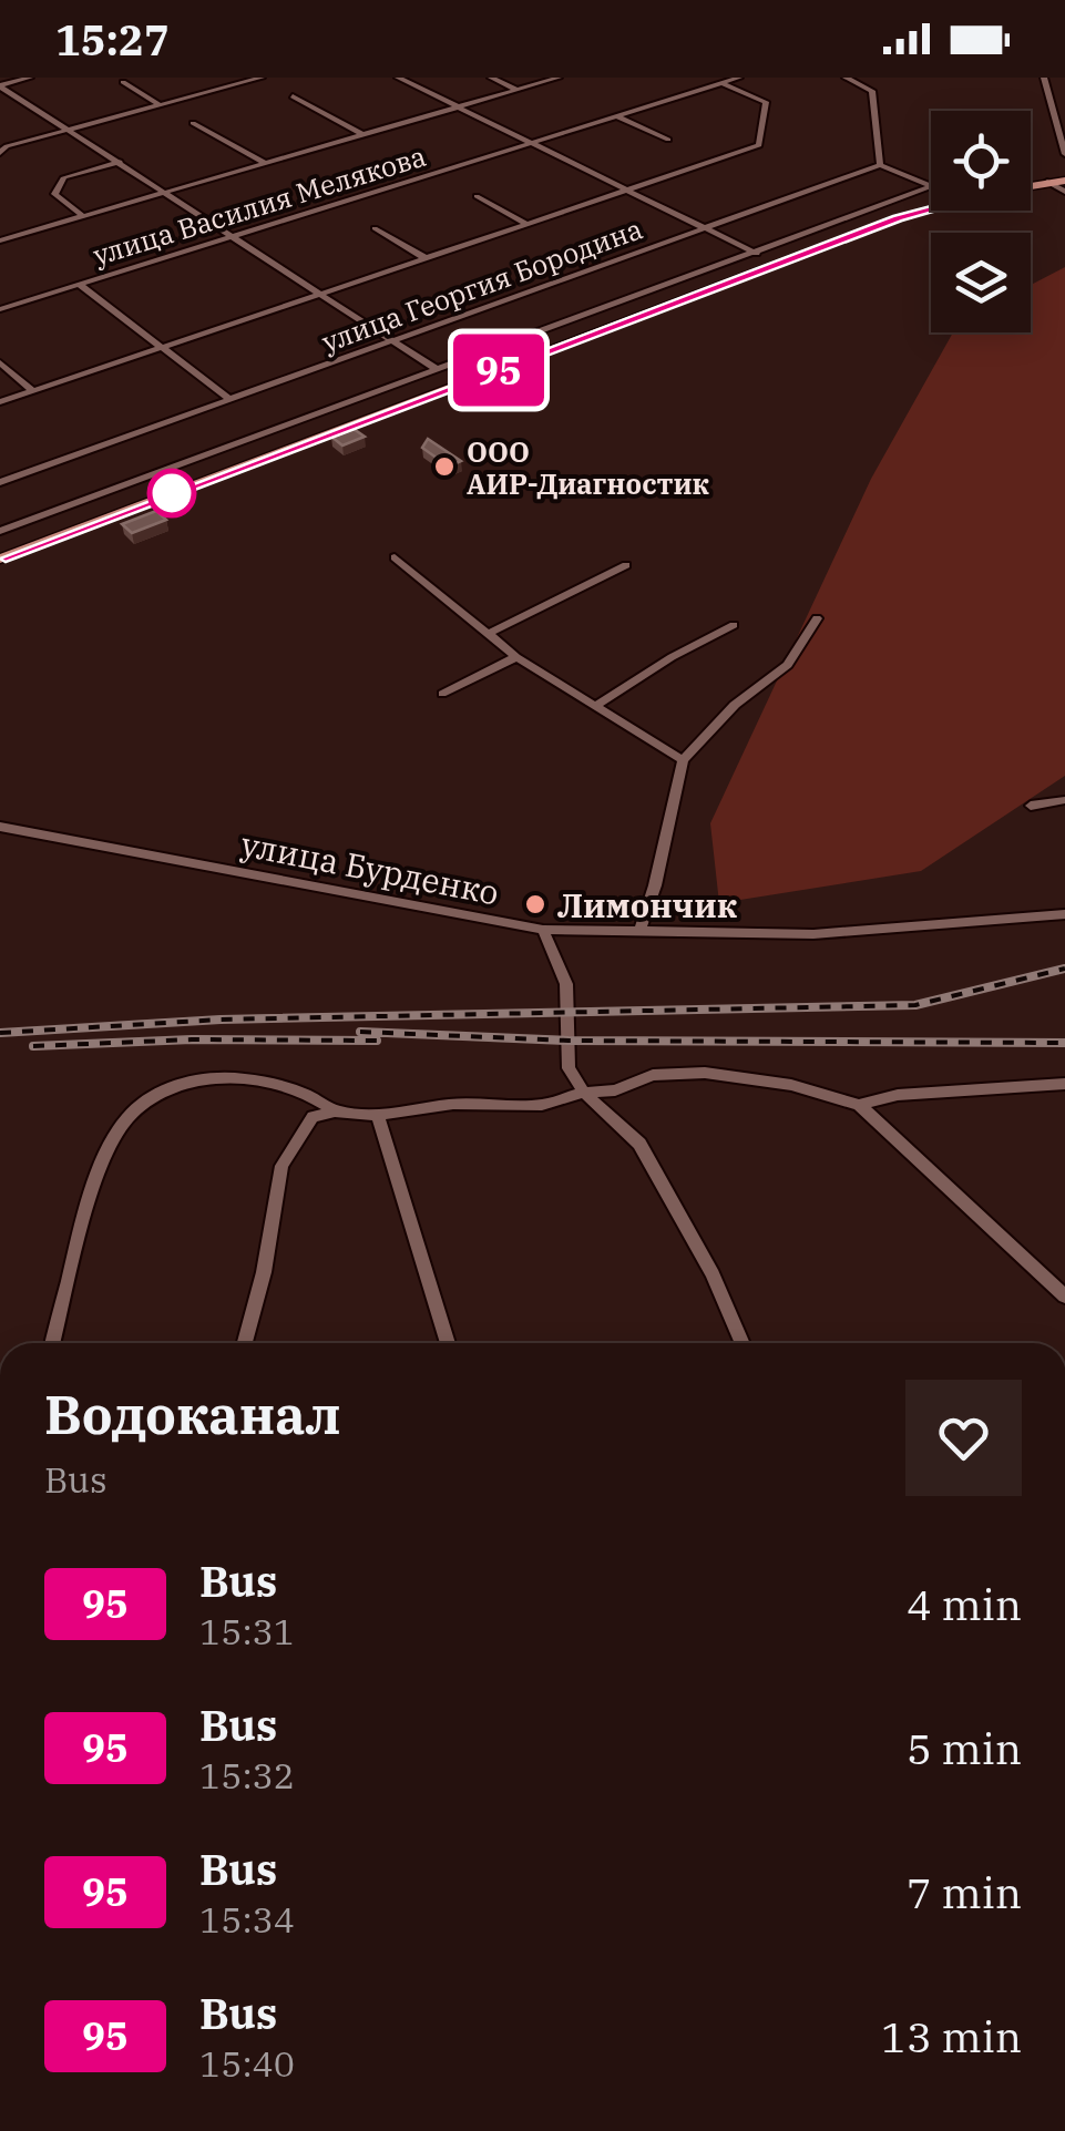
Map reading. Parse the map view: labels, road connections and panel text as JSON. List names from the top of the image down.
{
  "streets": {
    "street": ["улица Василия Мелякова", "улица Георгия Бородина", "улица Бурденко"]
  },
  "crossings": [
    ["улица Василия Мелякова", "улица Георгия Бородина"]
  ],
  "places": ["ООО АИР-Диагностик", "Лимончик"],
  "lines": ["bus line 95"],
  "page": {
    "status": "15:27",
    "on_map": "95",
    "heading": ["Водоканал", "Bus"],
    "list": [
      {
        "mark": "95",
        "name": "Bus",
        "note": "15:31",
        "value": "4 min"
      },
      {
        "mark": "95",
        "name": "Bus",
        "note": "15:32",
        "value": "5 min"
      },
      {
        "mark": "95",
        "name": "Bus",
        "note": "15:34",
        "value": "7 min"
      },
      {
        "mark": "95",
        "name": "Bus",
        "note": "15:40",
        "value": "13 min"
      }
    ]
  }
}
